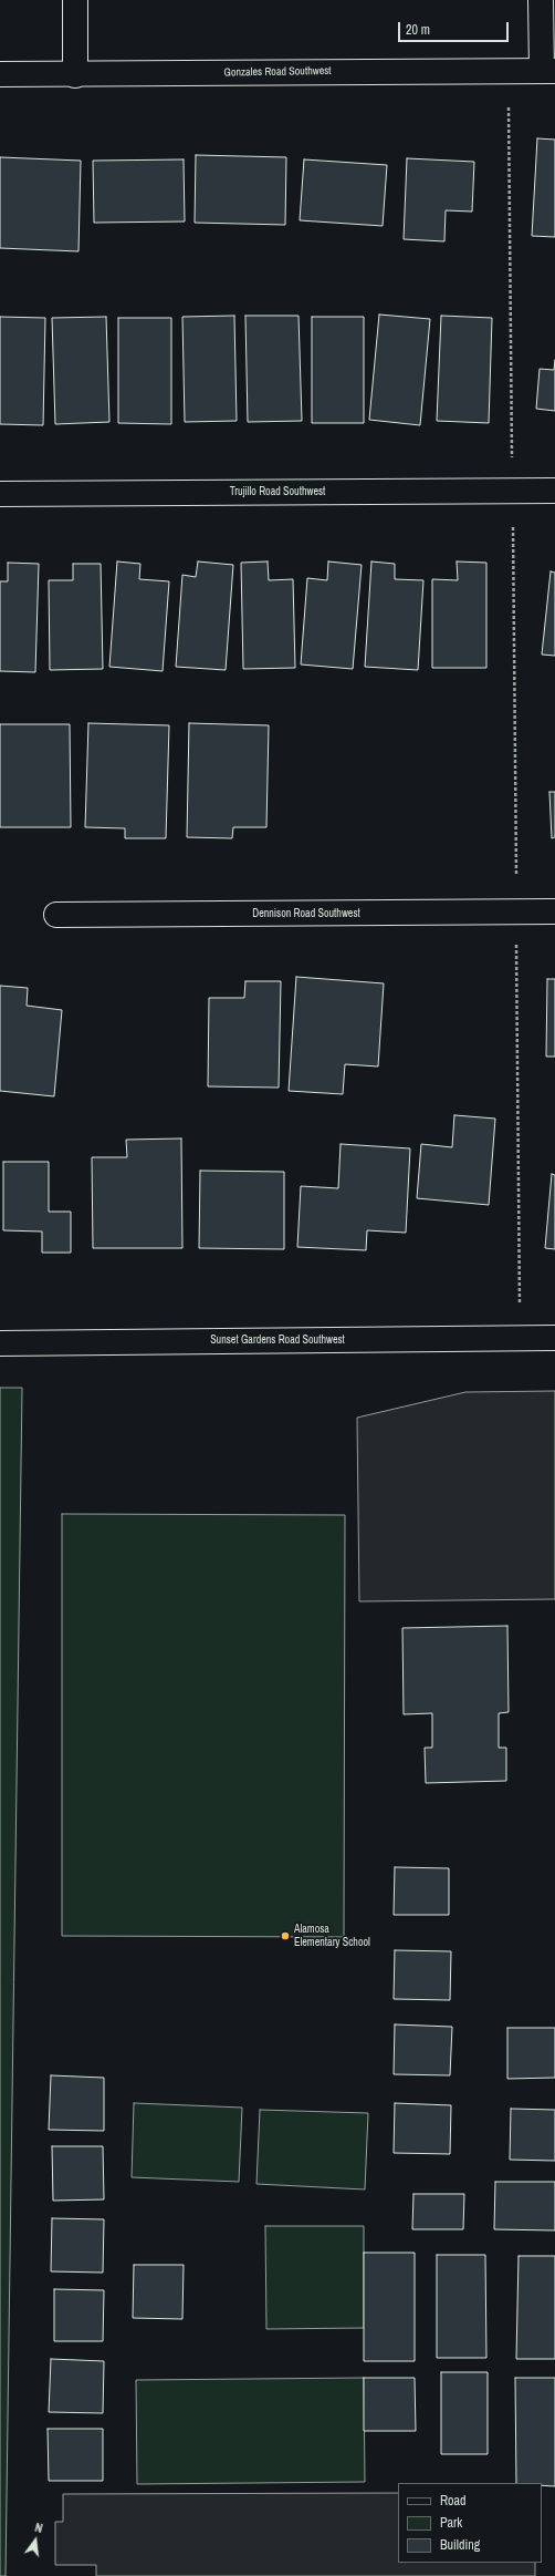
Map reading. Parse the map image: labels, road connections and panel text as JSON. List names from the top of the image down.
{
  "streets": {
    "street": [
      "Gonzales Road Southwest",
      "Trujillo Road Southwest",
      "Dennison Road Southwest",
      "Sunset Gardens Road Southwest"
    ]
  },
  "places": ["Alamosa Elementary School"],
  "legend": ["Road", "Park", "Building"],
  "scale_bar": "20 m",
  "north": "top"
}
